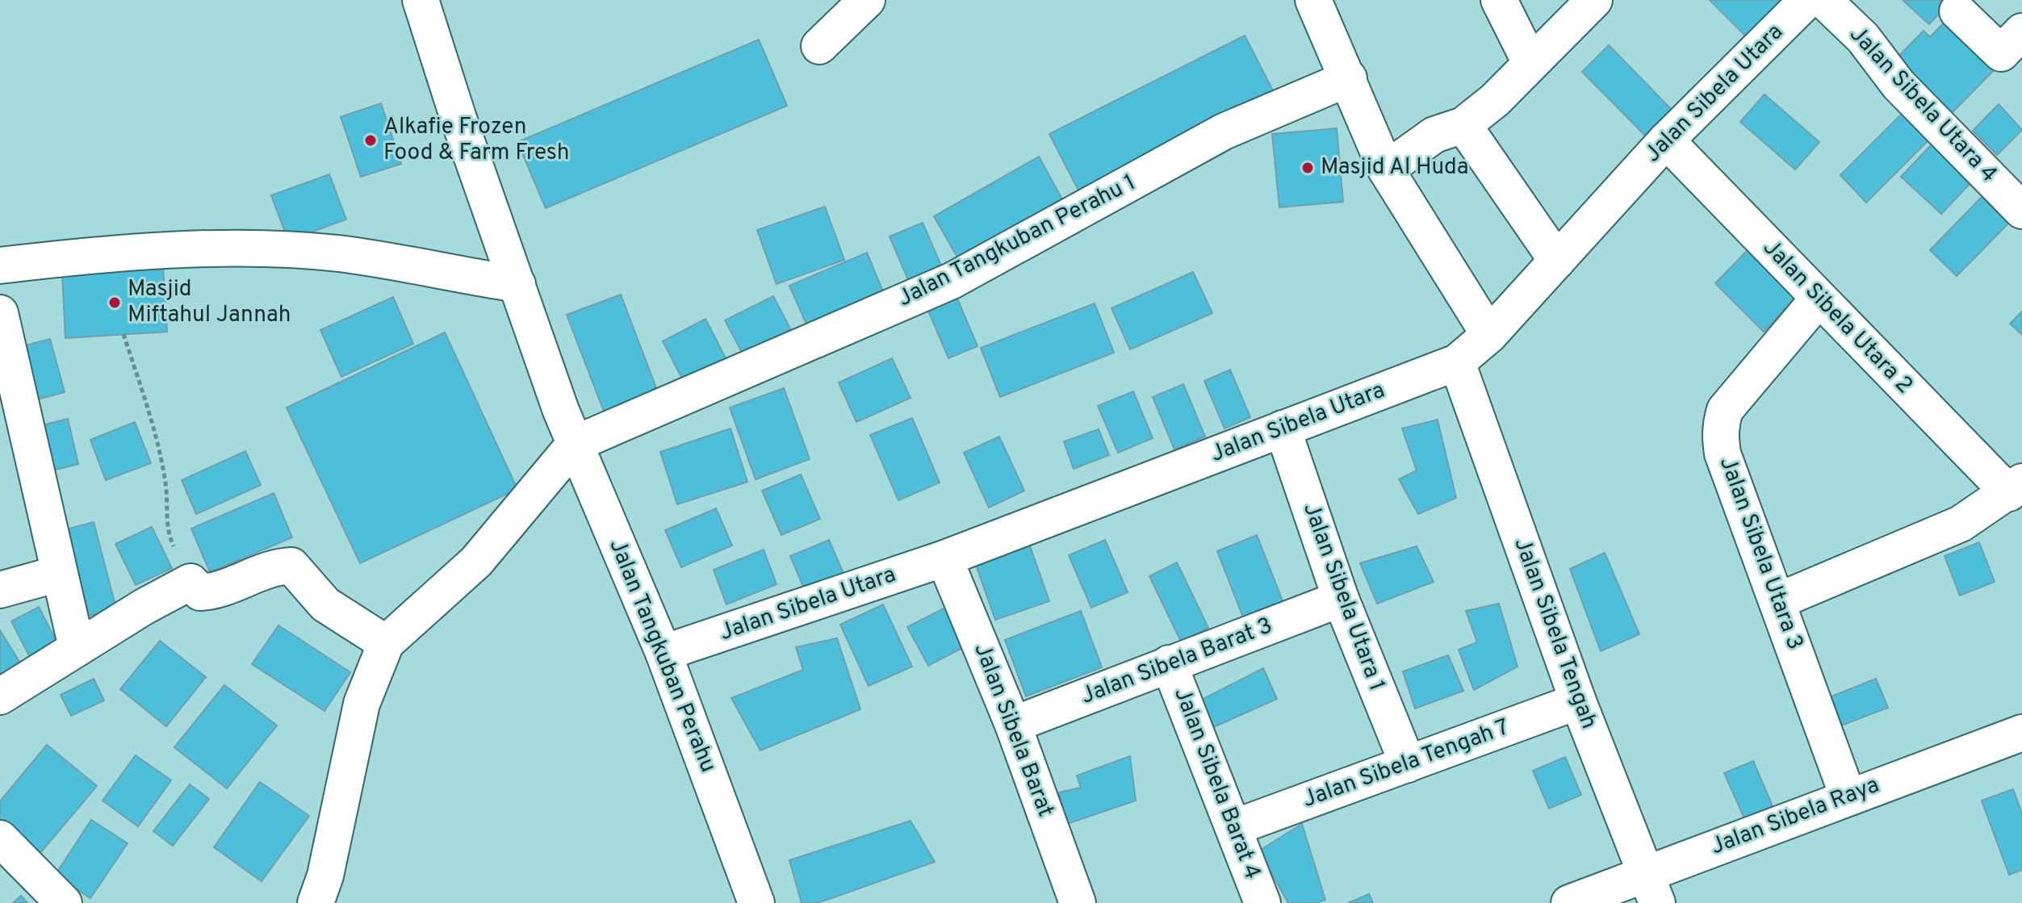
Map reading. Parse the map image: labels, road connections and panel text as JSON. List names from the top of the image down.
{
  "streets": {
    "street": [
      "Jalan Sibela Utara",
      "Jalan Sibela Utara 4",
      "Jalan Tangkuban Perahu 1",
      "Jalan Sibela Utara 2",
      "Jalan Sibela Utara 3",
      "Jalan Sibela Utara 1",
      "Jalan Sibela Tengah",
      "Jalan Tangkuban Perahu",
      "Jalan Sibela Barat 3",
      "Jalan Sibela Barat",
      "Jalan Sibela Tengah 7",
      "Jalan Sibela Barat 4",
      "Jalan Sibela Raya"
    ]
  },
  "crossings": [
    ["Jalan Sibela Utara", "Jalan Sibela Utara 2"],
    ["Jalan Sibela Utara", "Jalan Sibela Utara 1"],
    ["Jalan Sibela Utara", "Jalan Sibela Tengah"],
    ["Jalan Sibela Utara", "Jalan Tangkuban Perahu"],
    ["Jalan Sibela Utara", "Jalan Sibela Barat"],
    ["Jalan Tangkuban Perahu 1", "Jalan Tangkuban Perahu"],
    ["Jalan Sibela Utara 2", "Jalan Sibela Utara 3"],
    ["Jalan Sibela Utara 3", "Jalan Sibela Raya"],
    ["Jalan Sibela Utara 1", "Jalan Sibela Barat 3"],
    ["Jalan Sibela Utara 1", "Jalan Sibela Tengah 7"],
    ["Jalan Sibela Tengah", "Jalan Sibela Tengah 7"],
    ["Jalan Sibela Tengah", "Jalan Sibela Raya"],
    ["Jalan Sibela Barat 3", "Jalan Sibela Barat"],
    ["Jalan Sibela Barat 3", "Jalan Sibela Barat 4"],
    ["Jalan Sibela Tengah 7", "Jalan Sibela Barat 4"]
  ],
  "places": ["Alkafie Frozen Food & Farm Fresh", "Masjid Al Huda", "Masjid Miftahul Jannah"]
}
